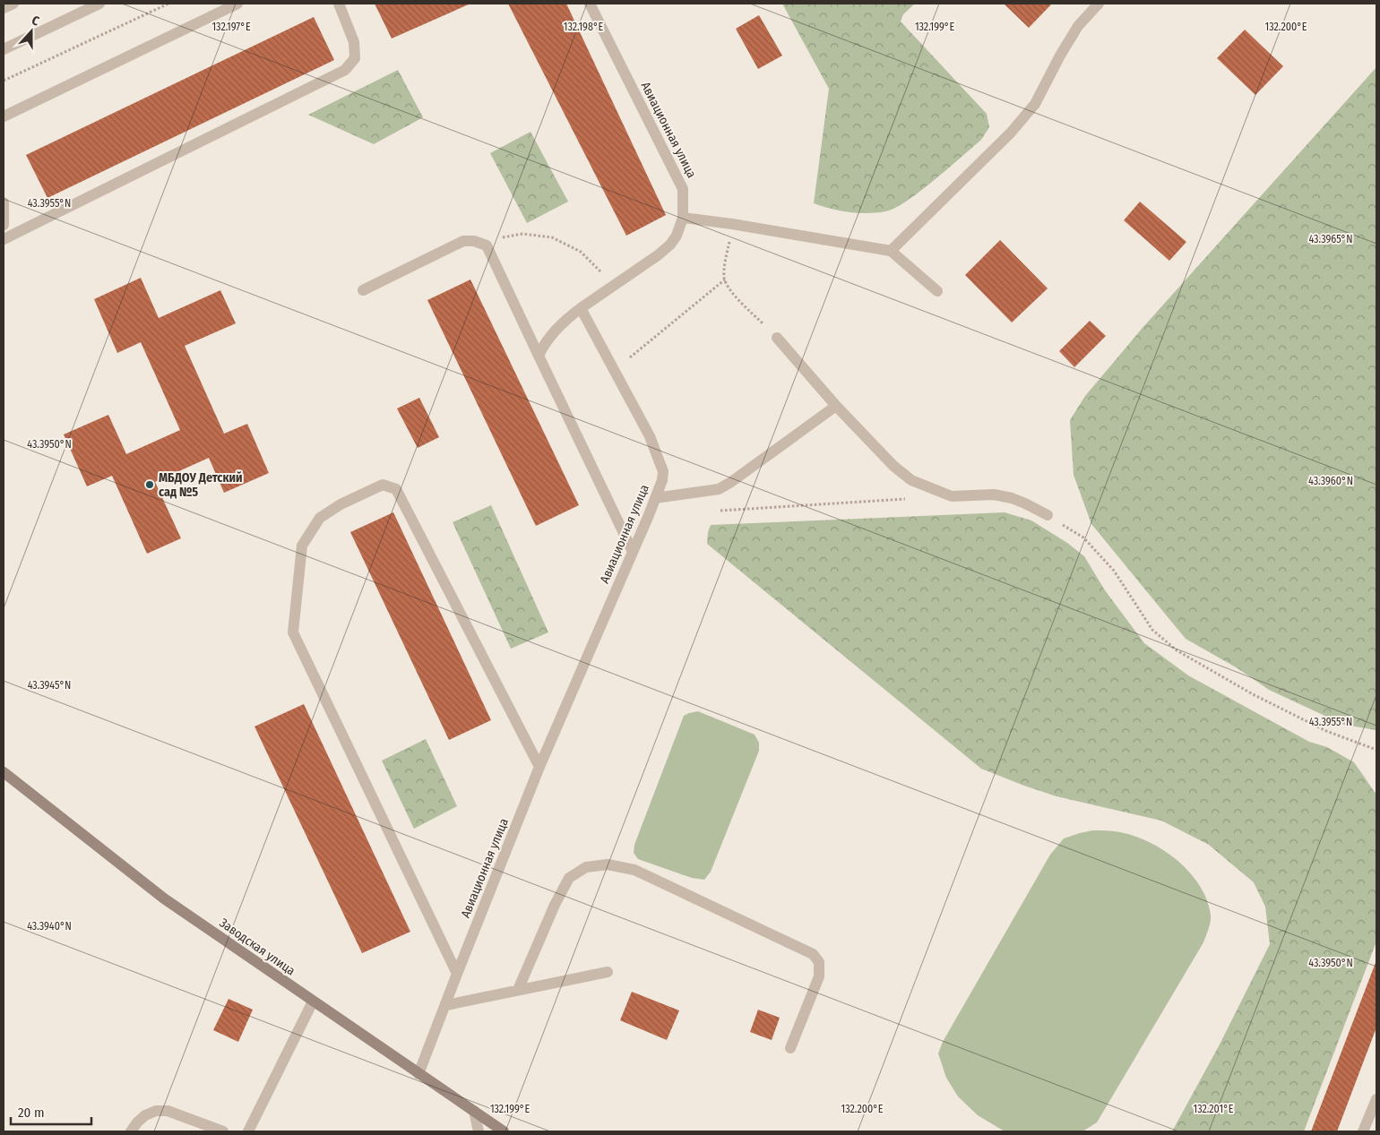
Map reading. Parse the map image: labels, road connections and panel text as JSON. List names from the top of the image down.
{
  "streets": {
    "street": ["Авиационная улица", "Заводская улица"]
  },
  "crossings": [
    ["Авиационная улица", "Заводская улица"]
  ],
  "places": ["МБДОУ Детский сад №5"],
  "scale_bar": "20 m",
  "north": "top",
  "coordinates": [
    "132.197°E",
    "132.198°E",
    "132.199°E",
    "132.200°E",
    "43.3955°N",
    "43.3965°N",
    "43.3950°N",
    "43.3960°N",
    "43.3945°N",
    "43.3940°N",
    "132.201°E"
  ]
}
